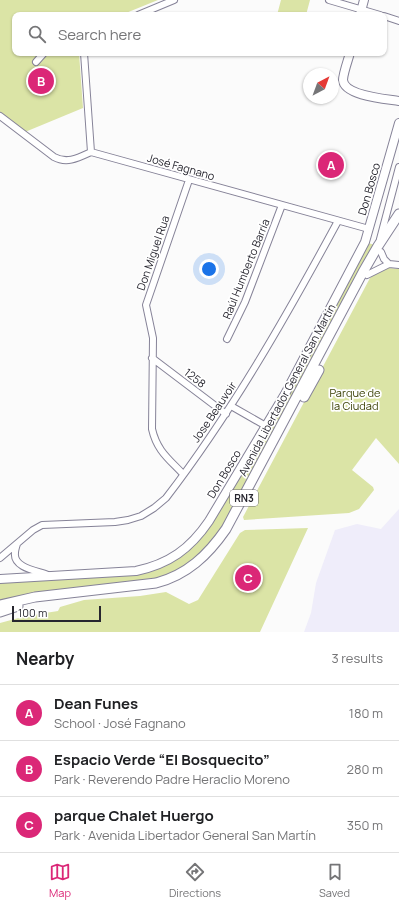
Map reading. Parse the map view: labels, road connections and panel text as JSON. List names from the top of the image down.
{
  "streets": {
    "highway": ["Avenida Libertador General San Martín", "RN3"],
    "main road": ["Don Bosco"],
    "street": [
      "José Fagnano",
      "Don Miguel Rua",
      "Raúl Humberto Barría",
      "1258",
      "Jose Beauvoir"
    ]
  },
  "crossings": [
    ["José Fagnano", "Don Bosco"],
    ["José Fagnano", "Don Miguel Rua"],
    ["José Fagnano", "Raúl Humberto Barría"],
    ["José Fagnano", "Jose Beauvoir"],
    ["Don Bosco", "Avenida Libertador General San Martín"],
    ["Don Miguel Rua", "1258"],
    ["Don Miguel Rua", "Jose Beauvoir"],
    ["1258", "Jose Beauvoir"]
  ],
  "parks": ["Parque de la Ciudad"],
  "scale_bar": "100 m",
  "north": "top right",
  "page": {
    "search": "Search here",
    "pins": ["B", "A", "C"],
    "scale": "100 m",
    "heading": ["Nearby", "3 results"],
    "list": [
      {
        "mark": "A",
        "name": "Dean Funes",
        "note": "School · José Fagnano",
        "value": "180 m"
      },
      {
        "mark": "B",
        "name": "Espacio Verde “El Bosquecito”",
        "note": "Park · Reverendo Padre Heraclio Moreno",
        "value": "280 m"
      },
      {
        "mark": "C",
        "name": "parque Chalet Huergo",
        "note": "Park · Avenida Libertador General San Martín",
        "value": "350 m"
      }
    ],
    "nav": ["Map", "Directions", "Saved"]
  }
}
